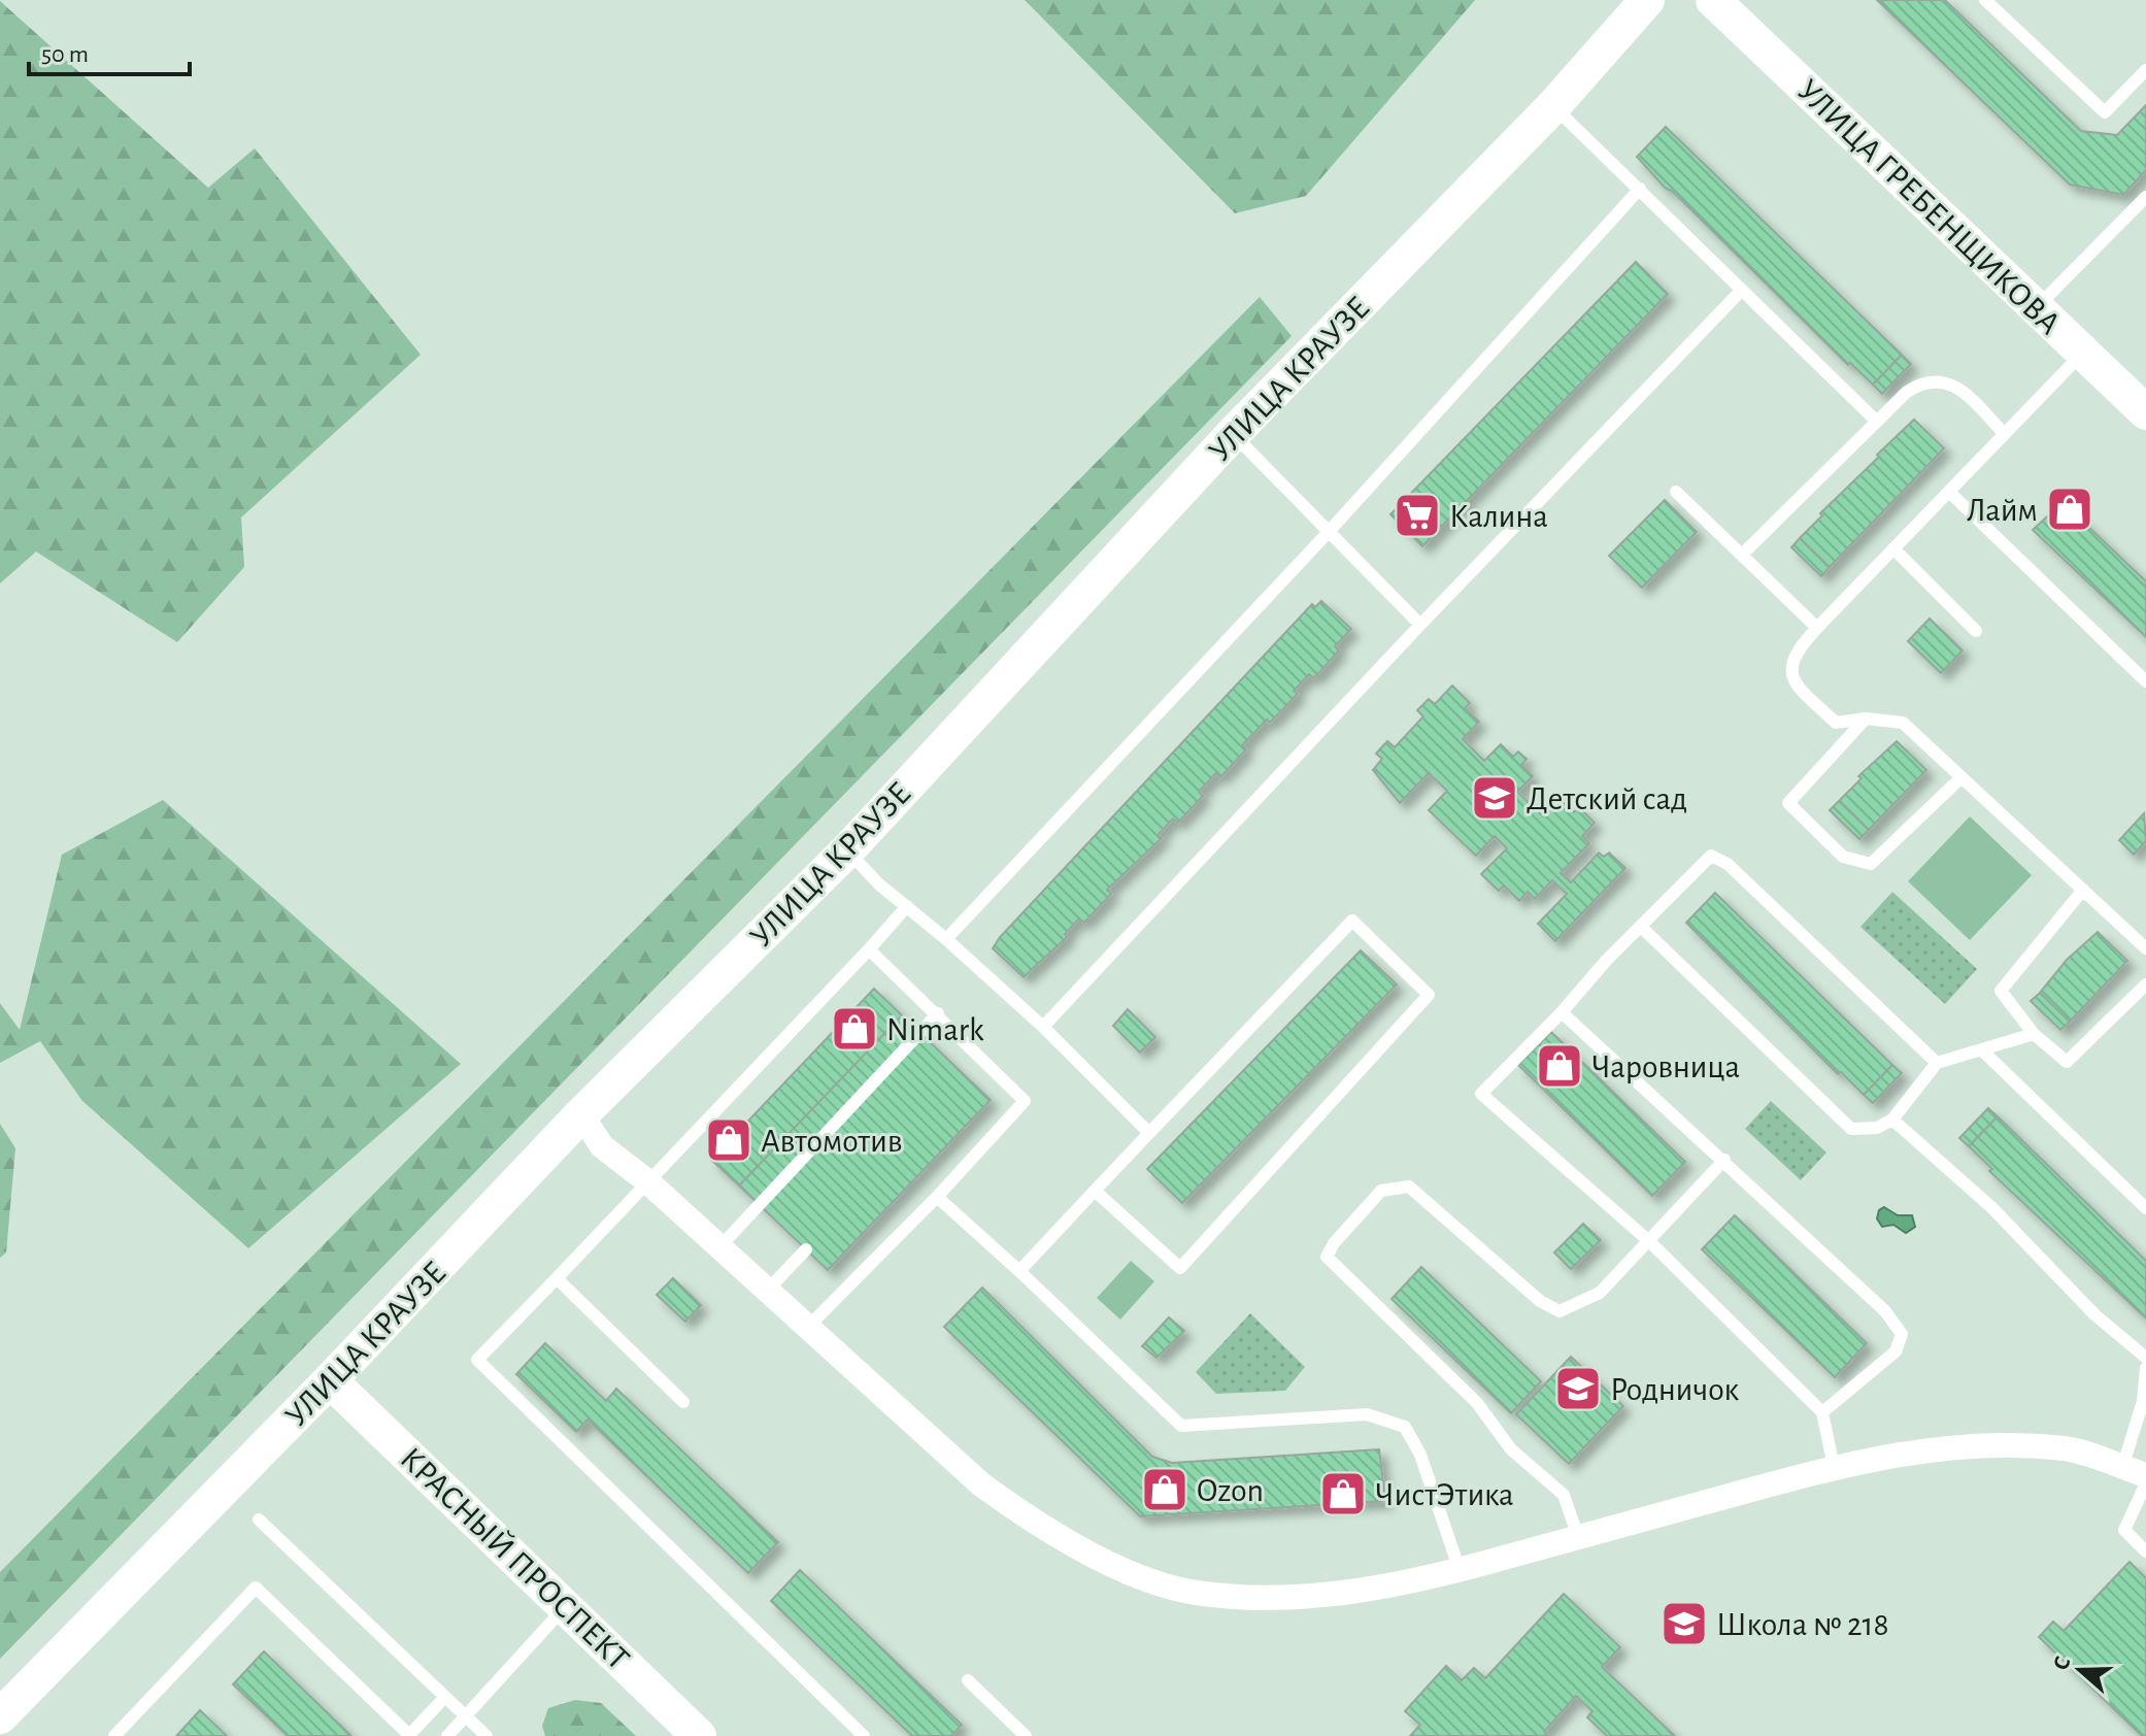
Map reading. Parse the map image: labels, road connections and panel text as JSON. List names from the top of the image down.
{
  "streets": {
    "main road": ["УЛИЦА ГРЕБЕНЩИКОВА", "УЛИЦА КРАУЗЕ", "КРАСНЫЙ ПРОСПЕКТ"]
  },
  "crossings": [
    ["УЛИЦА КРАУЗЕ", "КРАСНЫЙ ПРОСПЕКТ"]
  ],
  "places": {
    "shop": [
      "Лайм",
      "Nimark",
      "Чаровница",
      "Автомотив",
      "Ozon",
      "ЧистЭтика"
    ],
    "supermarket": ["Калина"],
    "school or university": ["Детский сад", "Родничок", "Школа № 218"]
  },
  "scale_bar": "50 m",
  "north": "left"
}
